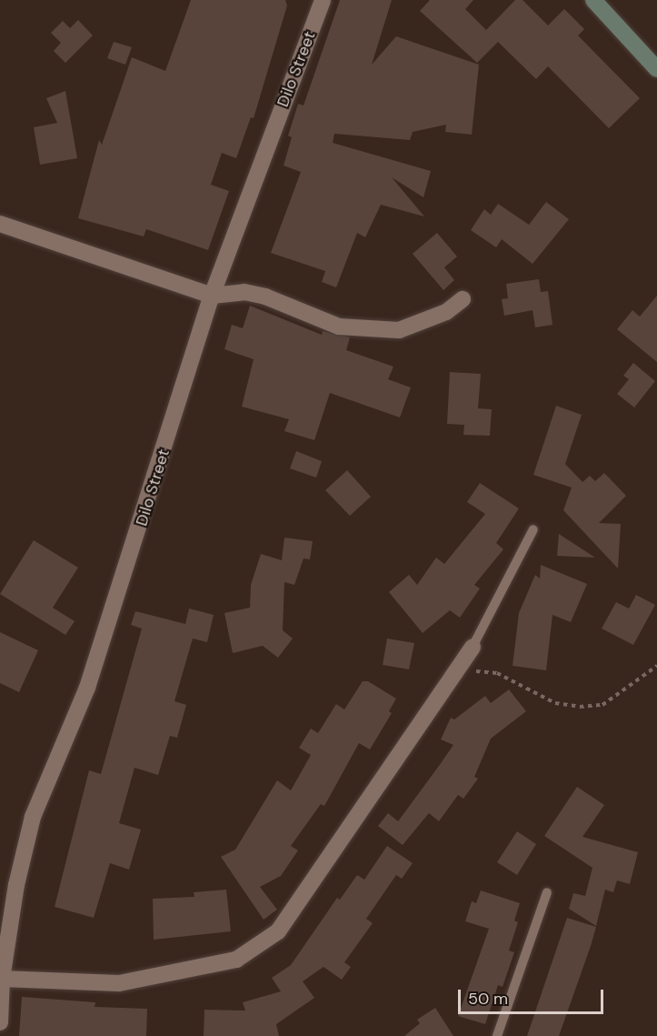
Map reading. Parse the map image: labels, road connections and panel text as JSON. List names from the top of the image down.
{
  "streets": {
    "street": ["Dilo Street"]
  },
  "scale_bar": "50 m"
}
